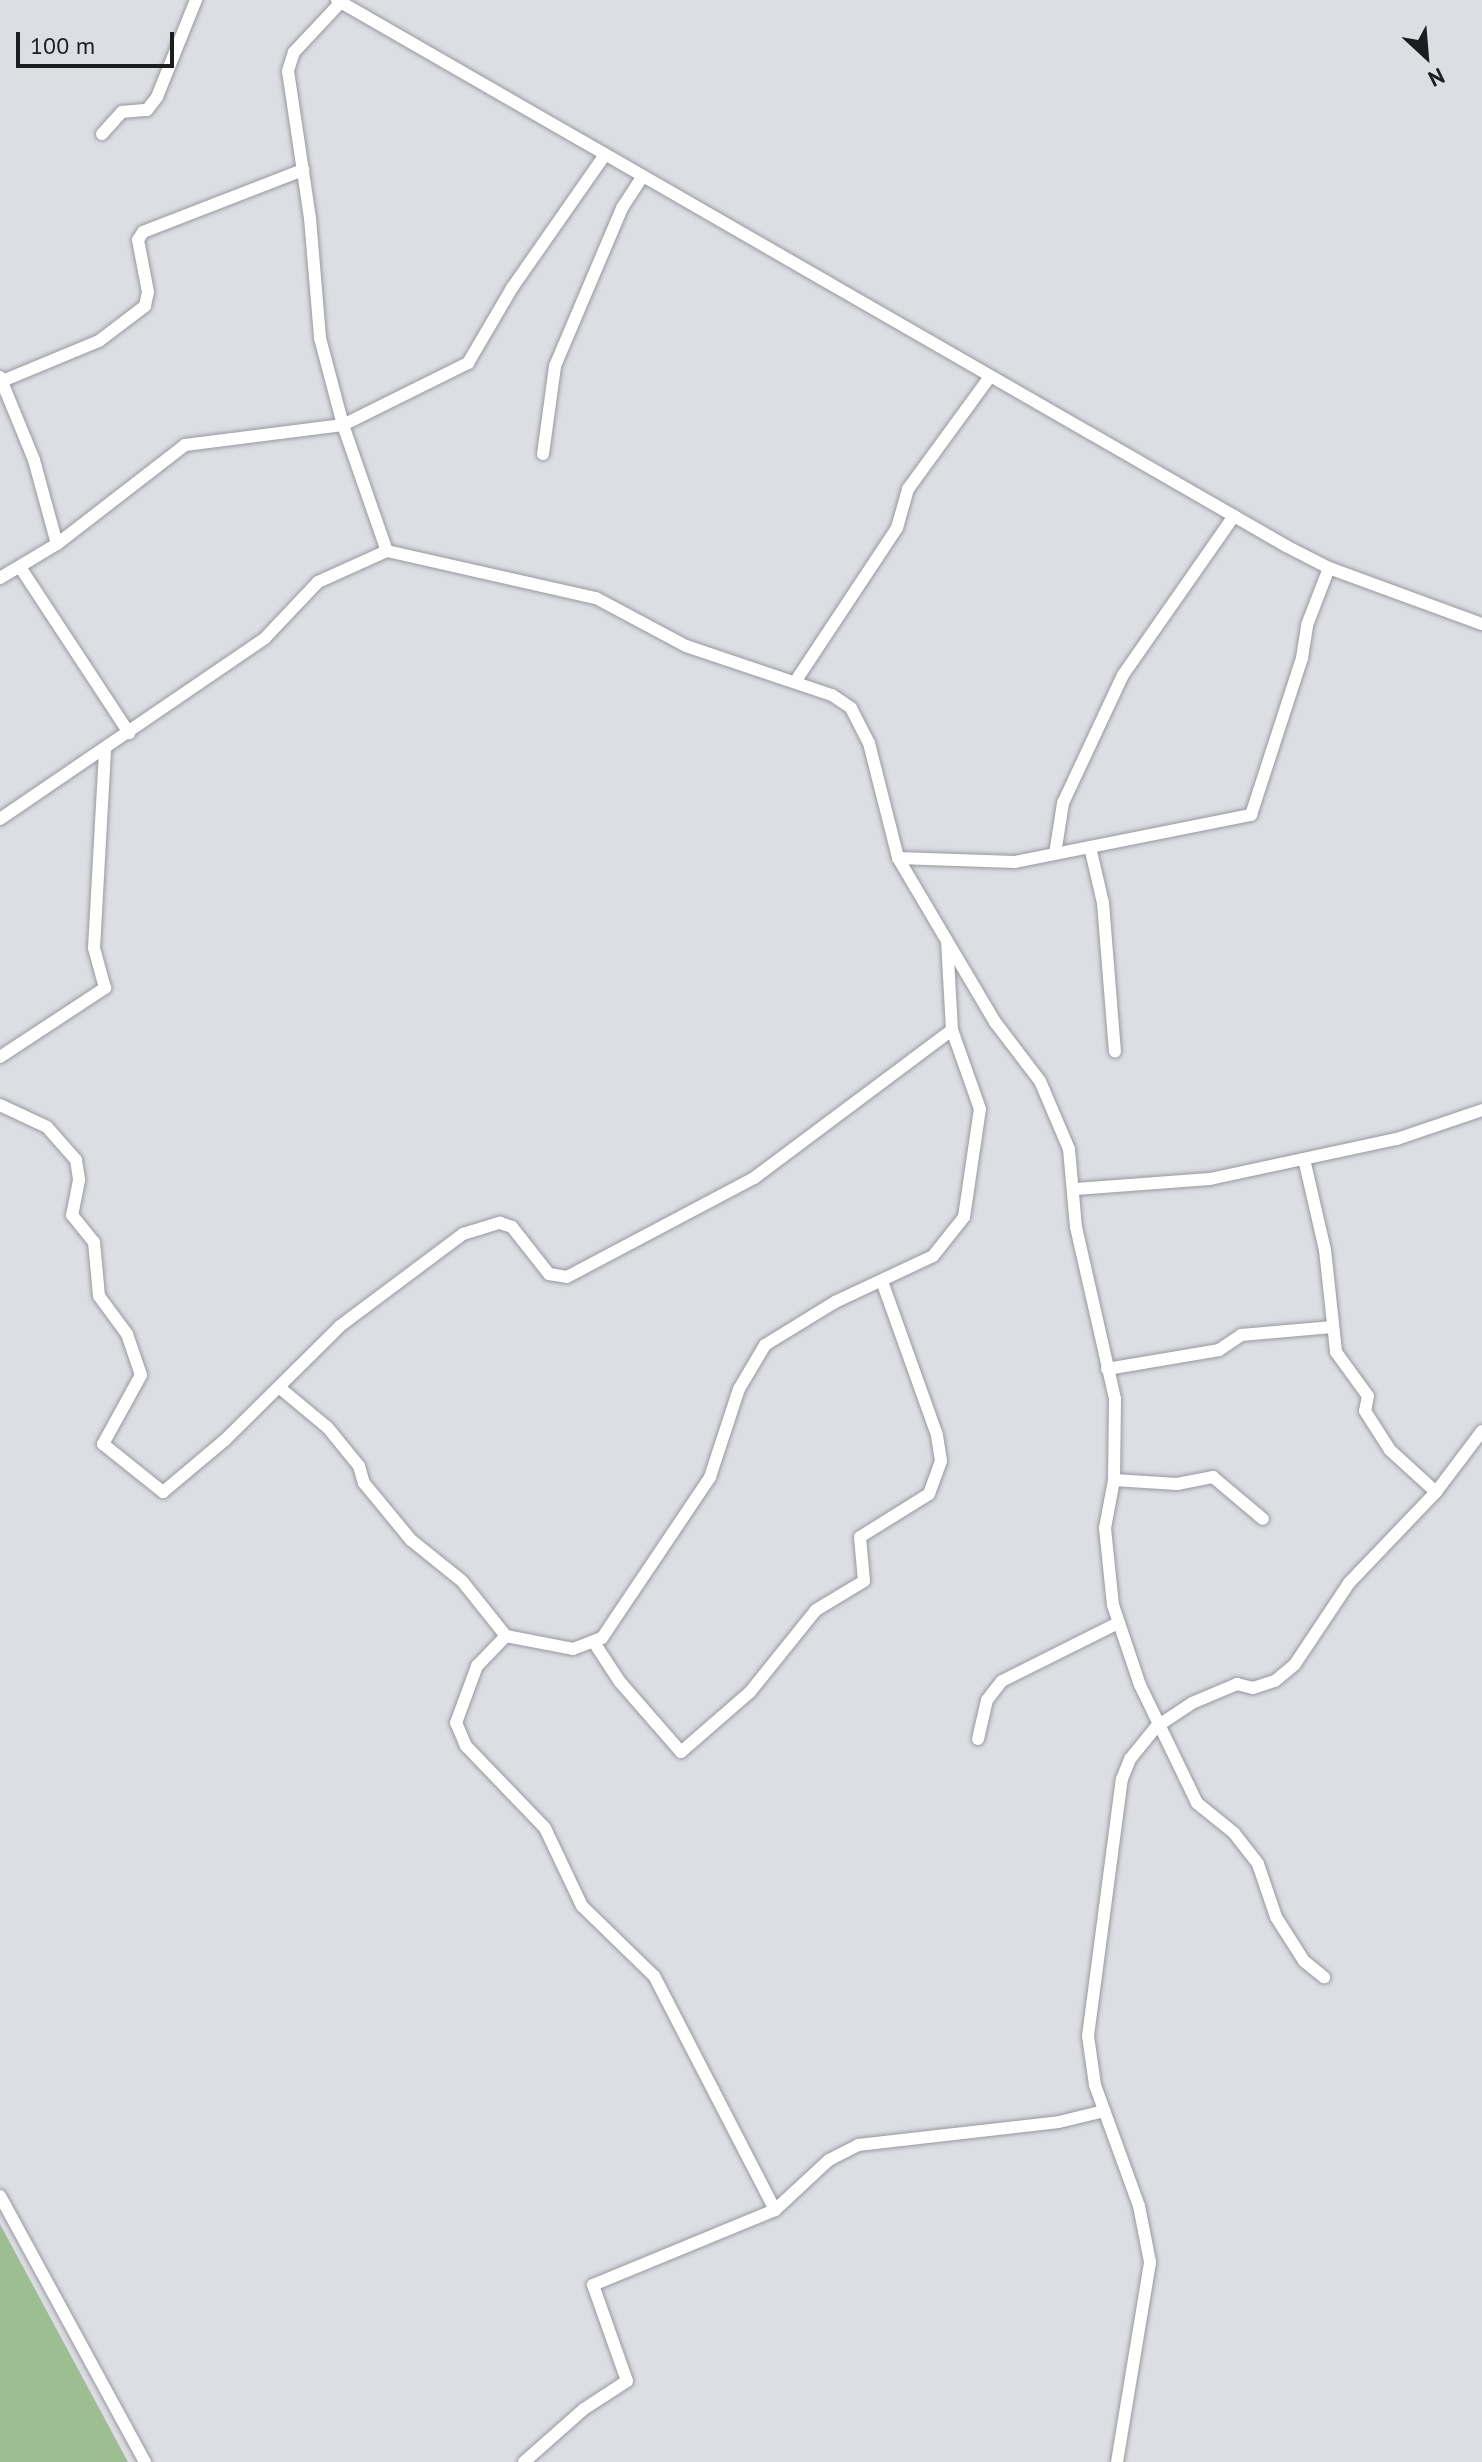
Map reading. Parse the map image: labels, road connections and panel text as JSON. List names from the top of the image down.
{
  "scale_bar": "100 m",
  "north": "bottom right"
}
